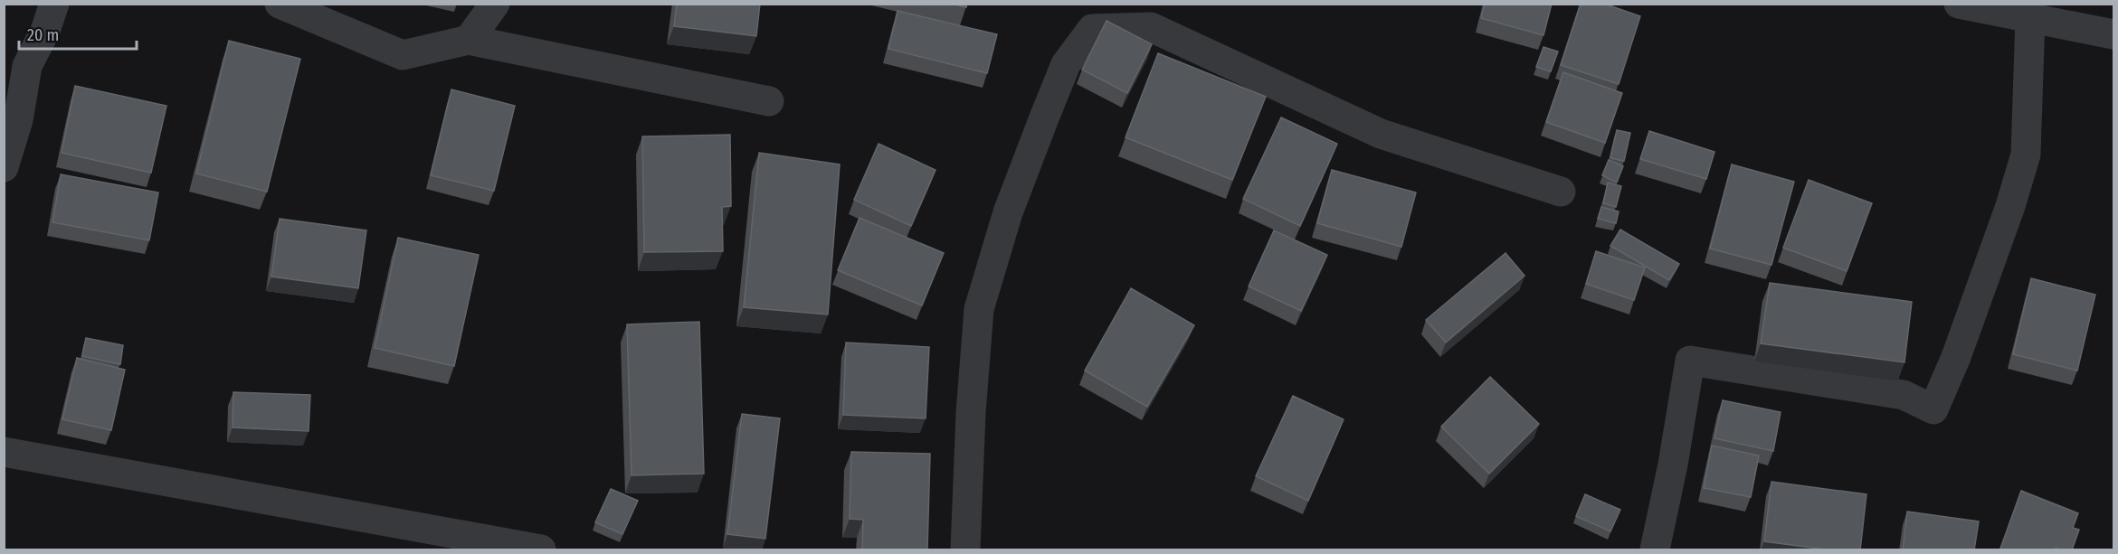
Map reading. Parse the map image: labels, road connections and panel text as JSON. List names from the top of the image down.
{
  "scale_bar": "20 m"
}
